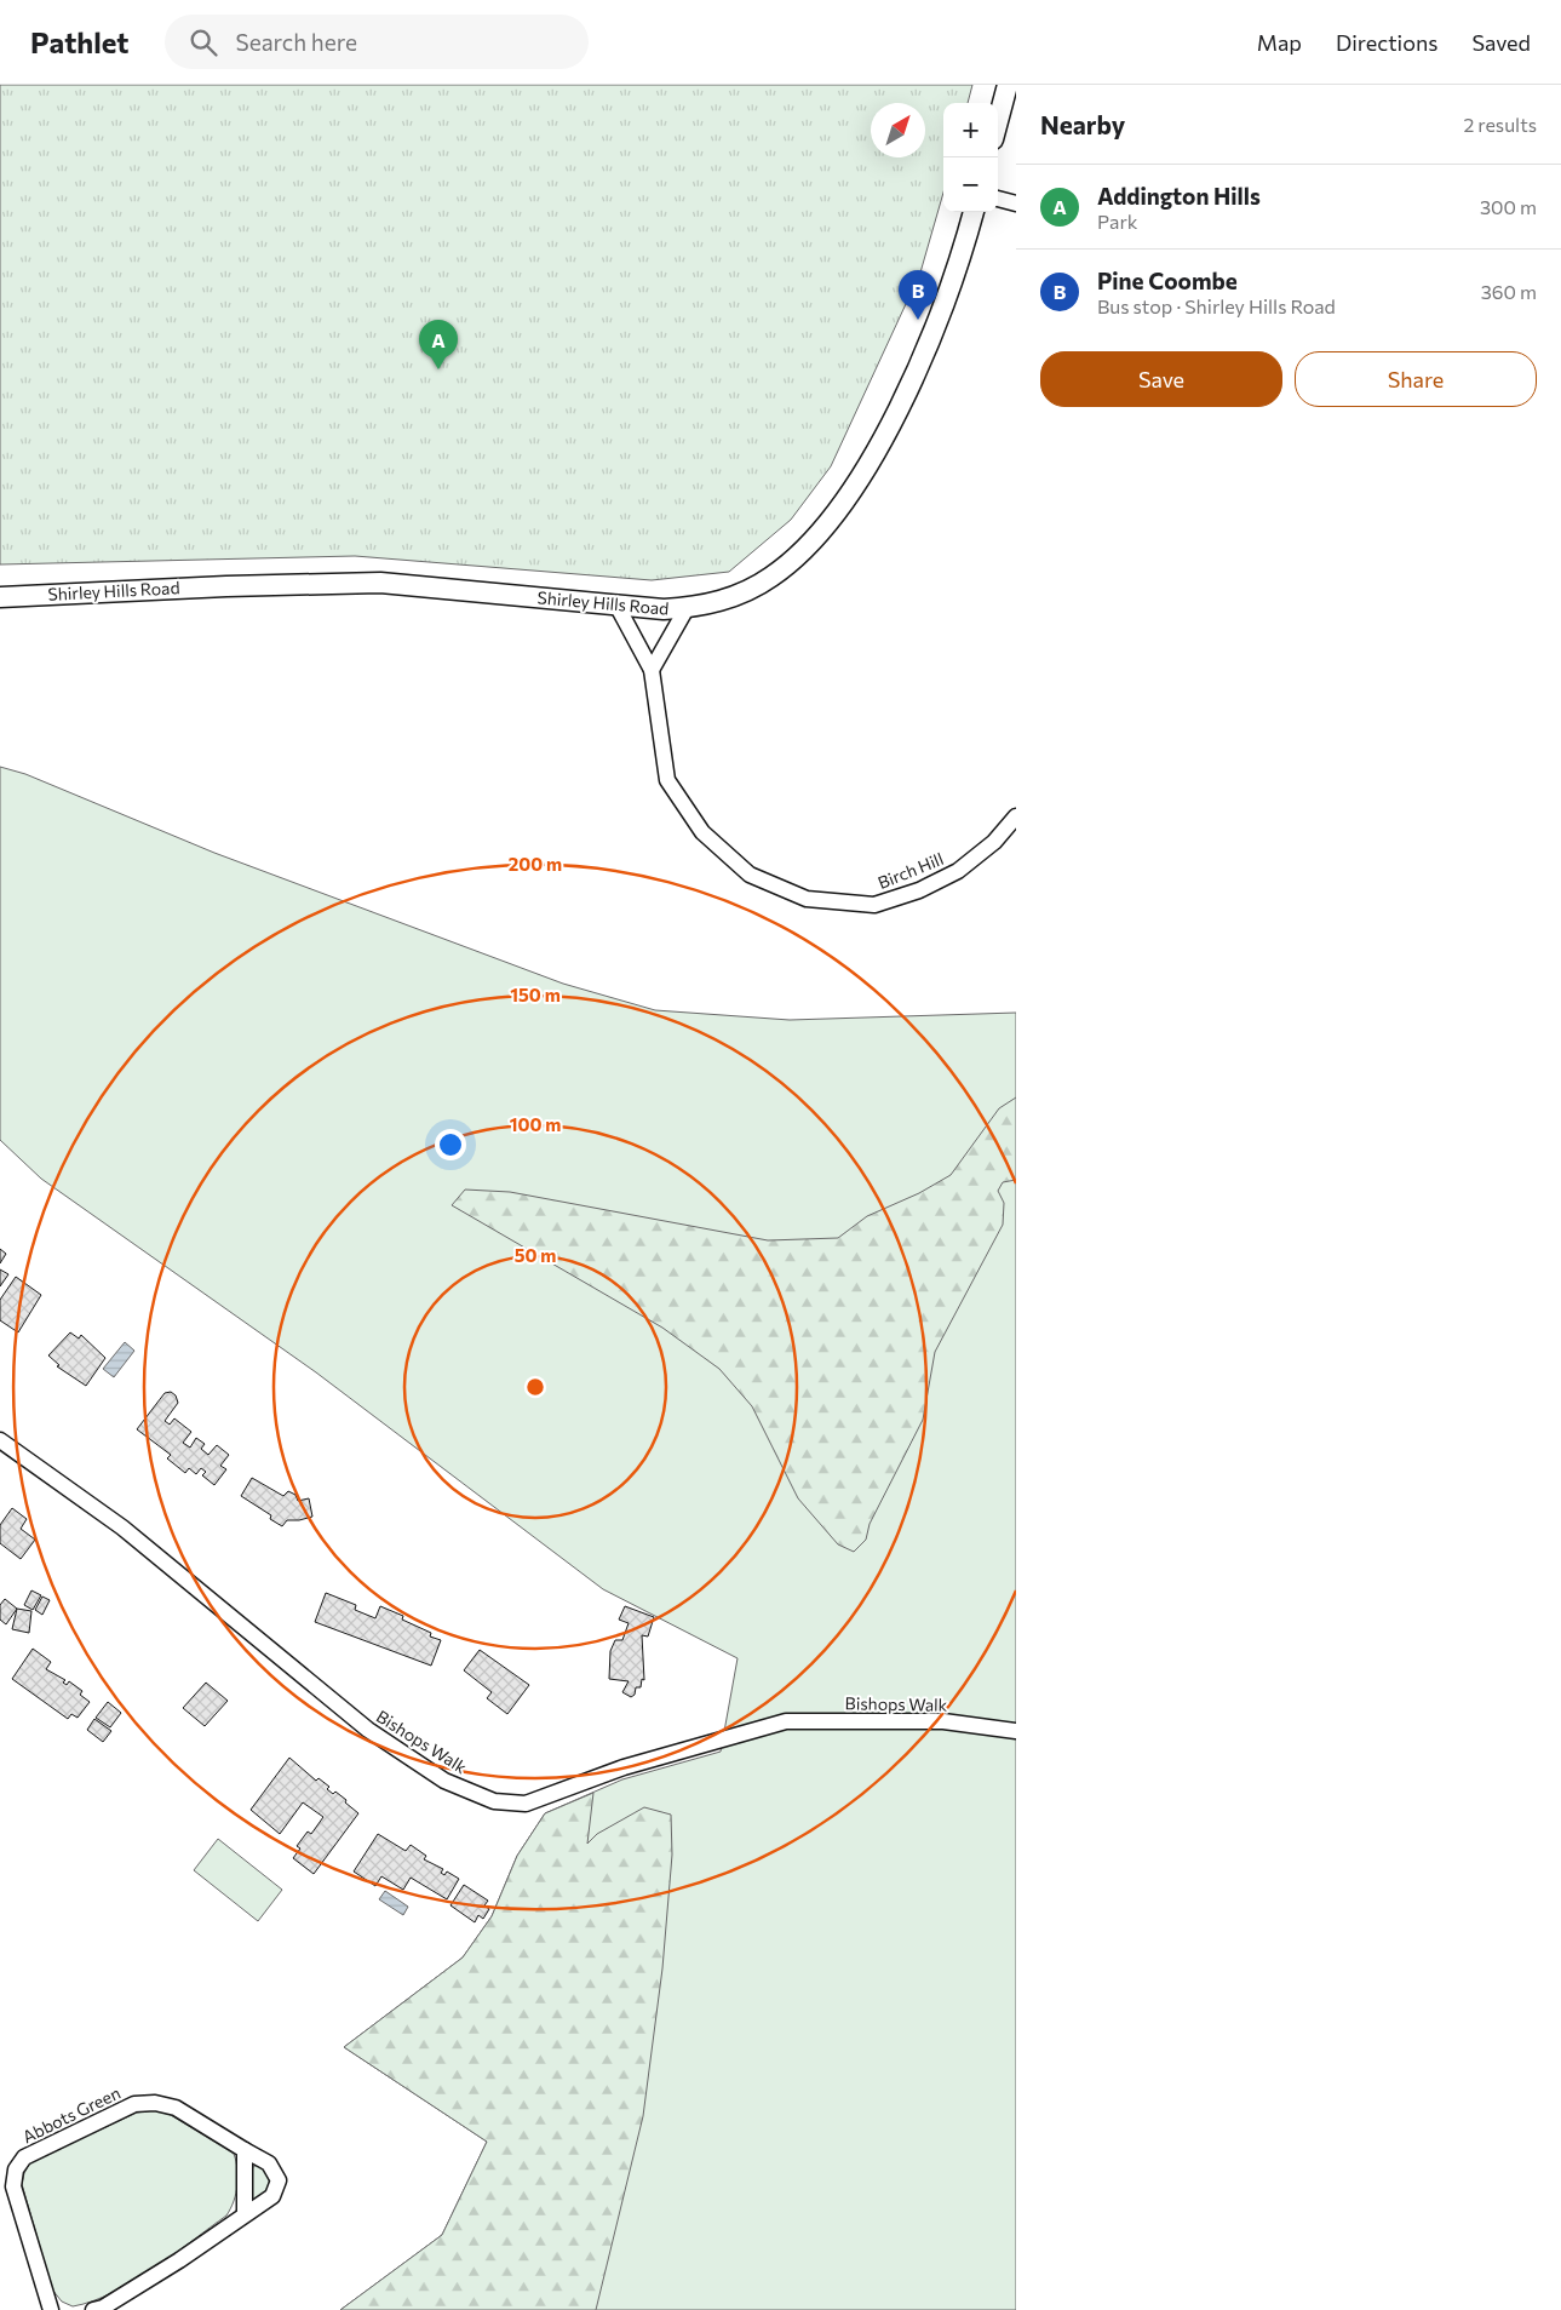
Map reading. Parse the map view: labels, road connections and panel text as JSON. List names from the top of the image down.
{
  "streets": {
    "street": [
      "Shirley Hills Road",
      "Birch Hill",
      "Bishops Walk",
      "Abbots Green"
    ]
  },
  "crossings": [
    ["Shirley Hills Road", "Birch Hill"]
  ],
  "north": "top right",
  "page": {
    "header": "Pathlet",
    "search": "Search here",
    "nav": ["Map", "Directions", "Saved"],
    "heading": ["Nearby", "2 results"],
    "map_buttons": ["+", "−"],
    "list": [
      {
        "mark": "A",
        "name": "Addington Hills",
        "note": "Park",
        "value": "300 m"
      },
      {
        "mark": "B",
        "name": "Pine Coombe",
        "note": "Bus stop · Shirley Hills Road",
        "value": "360 m"
      }
    ],
    "pins": ["B", "A"],
    "buttons": ["Save", "Share"]
  },
  "rings": [
    "200 m",
    "150 m",
    "100 m",
    "50 m"
  ]
}
